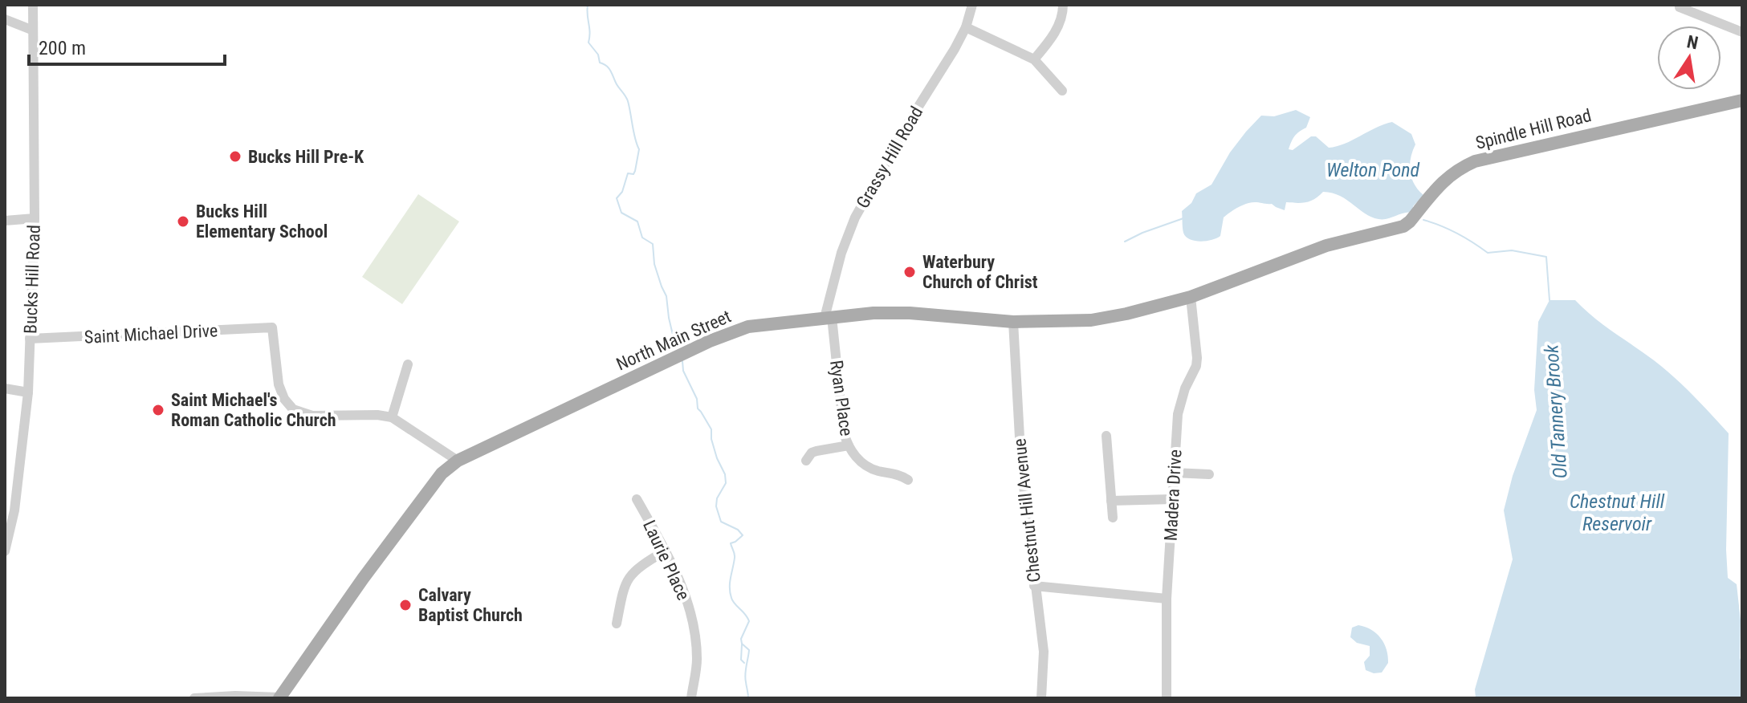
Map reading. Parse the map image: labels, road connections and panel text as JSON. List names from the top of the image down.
{
  "streets": {
    "main road": ["Spindle Hill Road", "North Main Street"],
    "street": [
      "Grassy Hill Road",
      "Bucks Hill Road",
      "Saint Michael Drive",
      "Ryan Place",
      "Madera Drive",
      "Chestnut Hill Avenue",
      "Laurie Place"
    ]
  },
  "crossings": [
    ["Spindle Hill Road", "North Main Street"],
    ["Grassy Hill Road", "North Main Street"],
    ["Grassy Hill Road", "Ryan Place"],
    ["Bucks Hill Road", "Saint Michael Drive"],
    ["North Main Street", "Ryan Place"],
    ["North Main Street", "Madera Drive"],
    ["North Main Street", "Chestnut Hill Avenue"]
  ],
  "water": ["Welton Pond", "Old Tannery Brook", "Chestnut Hill Reservoir"],
  "places": [
    "Bucks Hill Pre-K",
    "Bucks Hill Elementary School",
    "Waterbury Church of Christ",
    "Saint Michael's Roman Catholic Church",
    "Calvary Baptist Church"
  ],
  "scale_bar": "200 m",
  "north": "top"
}
